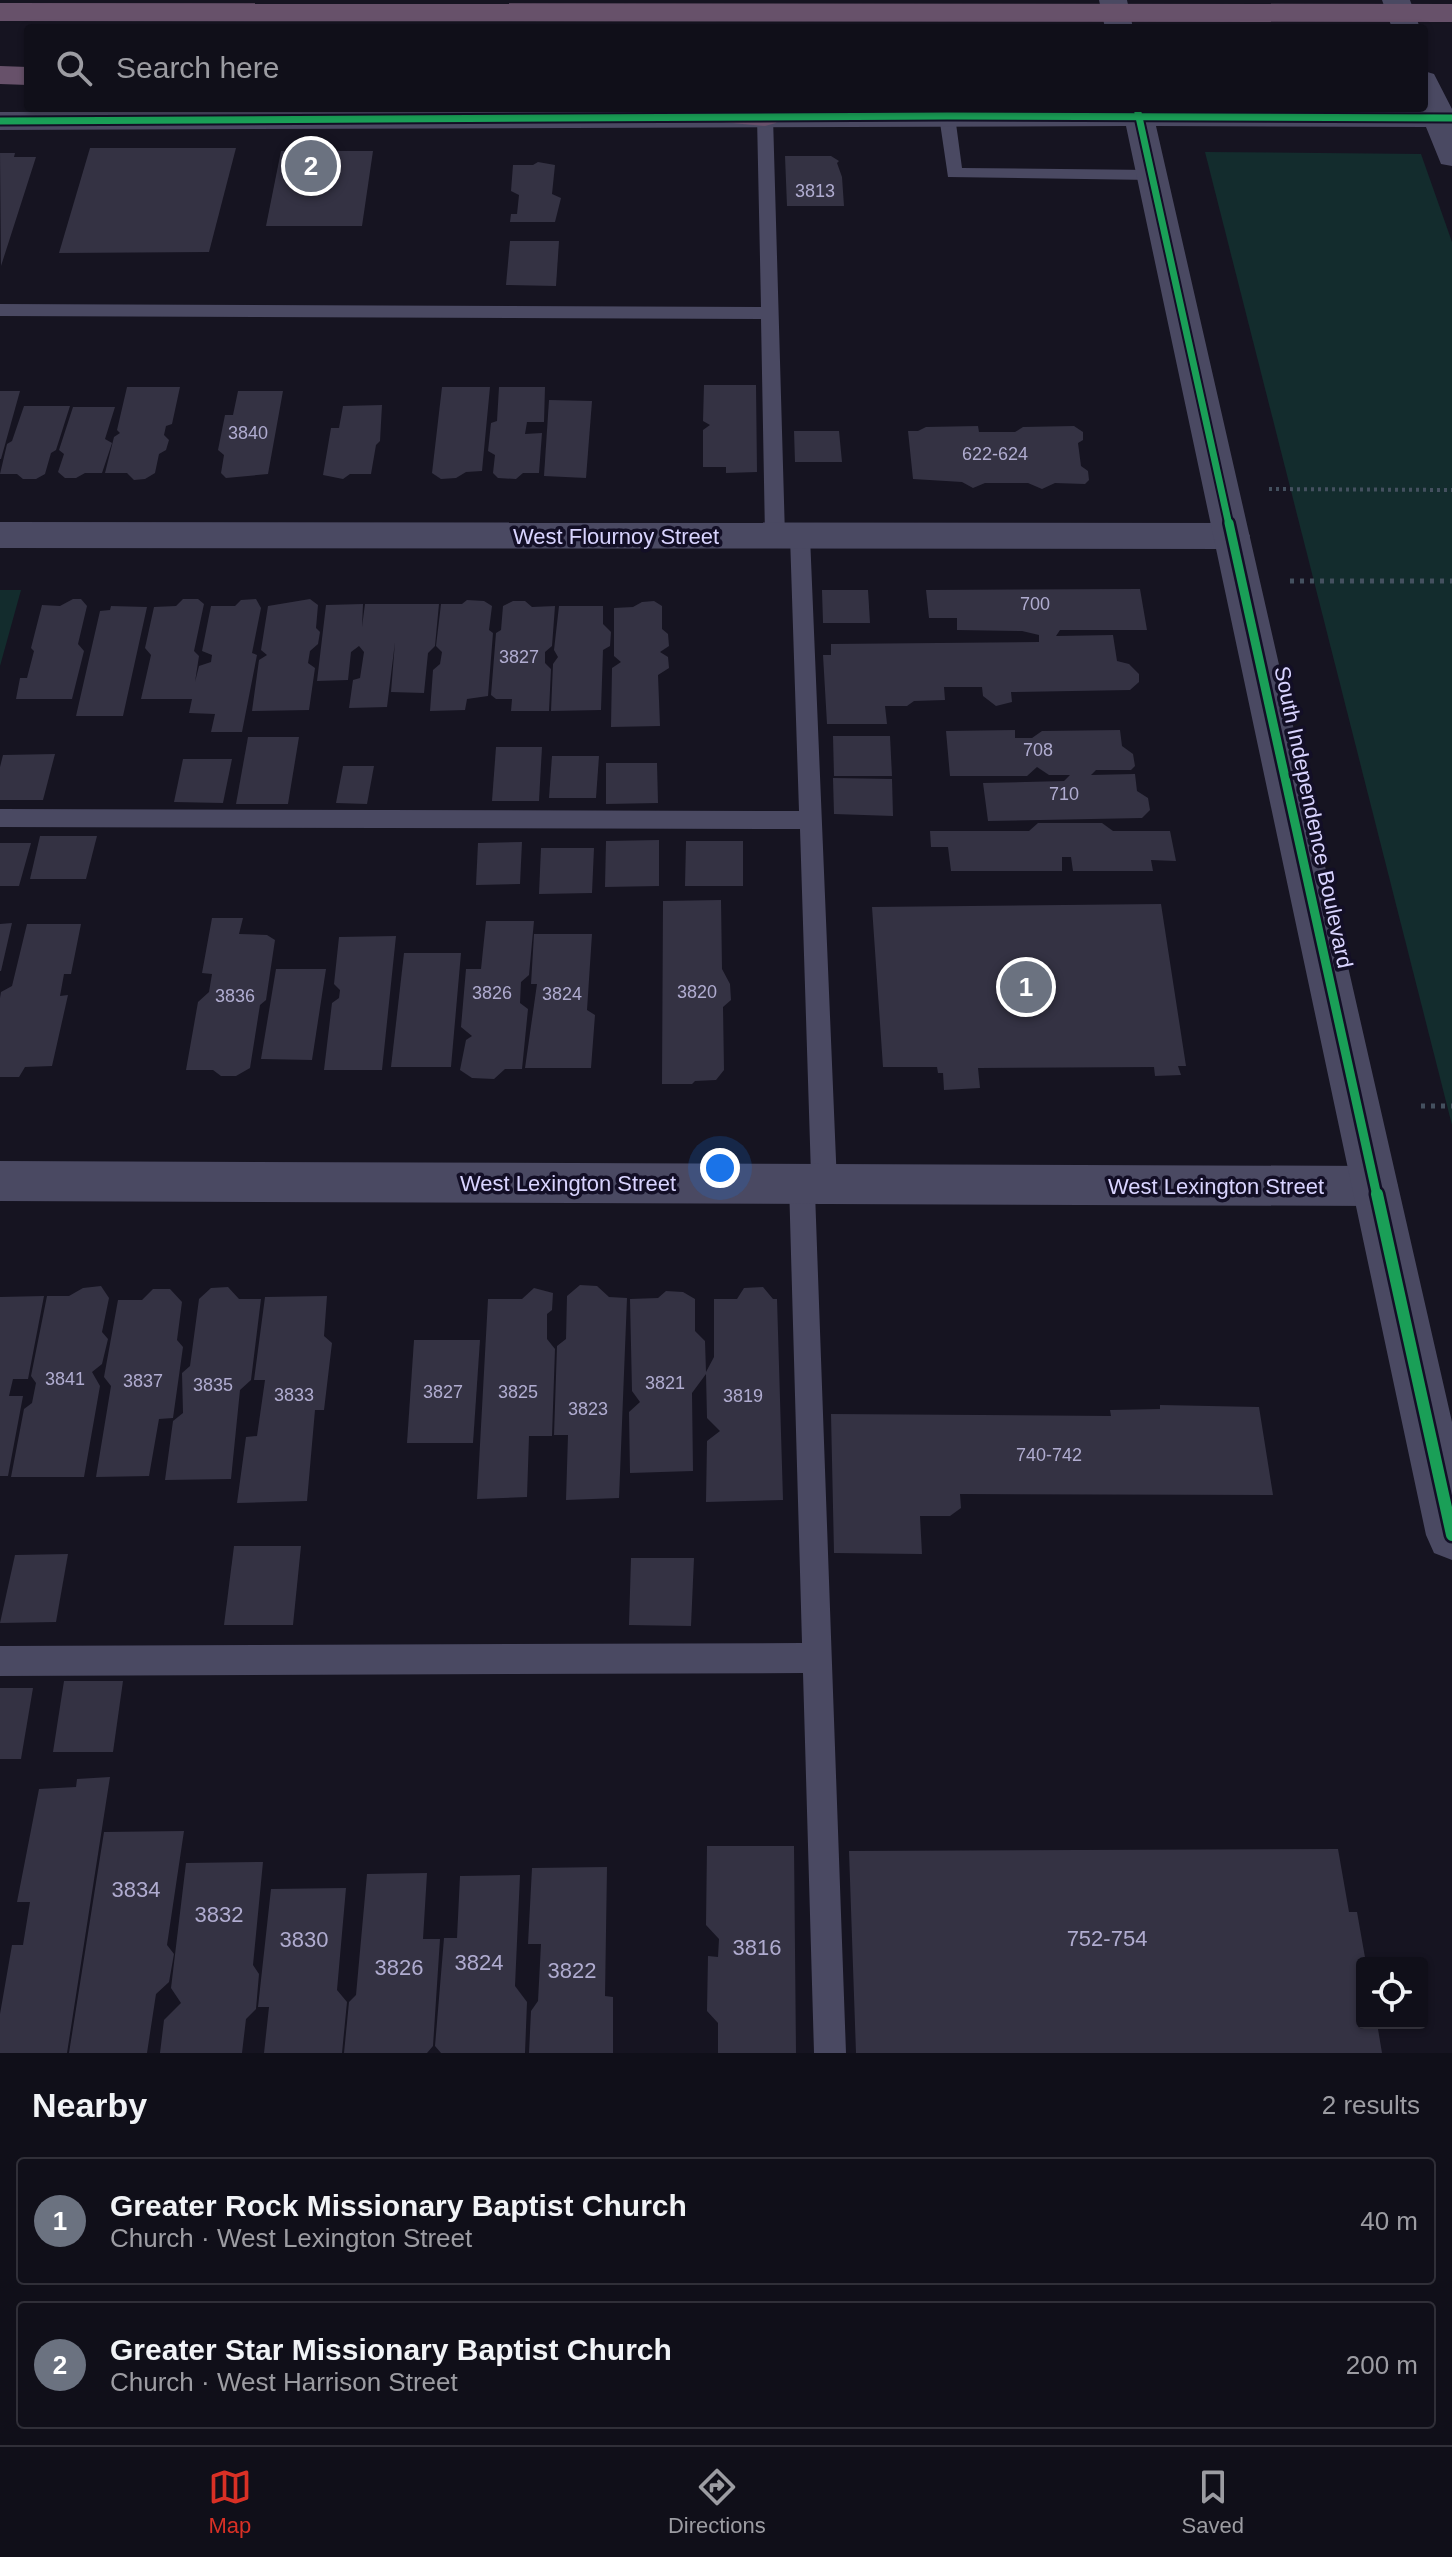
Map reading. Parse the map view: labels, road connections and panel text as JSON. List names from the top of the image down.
{
  "streets": {
    "street": ["West Flournoy Street", "South Independence Boulevard", "West Lexington Street"]
  },
  "crossings": [
    ["West Flournoy Street", "South Independence Boulevard"],
    ["South Independence Boulevard", "West Lexington Street"]
  ],
  "house_numbers": [
    "3813",
    "3840",
    "622-624",
    "700",
    "3827",
    "708",
    "710",
    "3820",
    "3826",
    "3824",
    "3836",
    "3841",
    "3837",
    "3821",
    "3835",
    "3827",
    "3825",
    "3833",
    "3819",
    "3823",
    "740-742",
    "3834",
    "3832",
    "752-754",
    "3830",
    "3816",
    "3824",
    "3826",
    "3822"
  ],
  "page": {
    "search": "Search here",
    "pins": ["2", "1"],
    "heading": ["Nearby", "2 results"],
    "list": [
      {
        "mark": "1",
        "name": "Greater Rock Missionary Baptist Church",
        "note": "Church · West Lexington Street",
        "value": "40 m"
      },
      {
        "mark": "2",
        "name": "Greater Star Missionary Baptist Church",
        "note": "Church · West Harrison Street",
        "value": "200 m"
      }
    ],
    "nav": ["Map", "Directions", "Saved"]
  }
}
